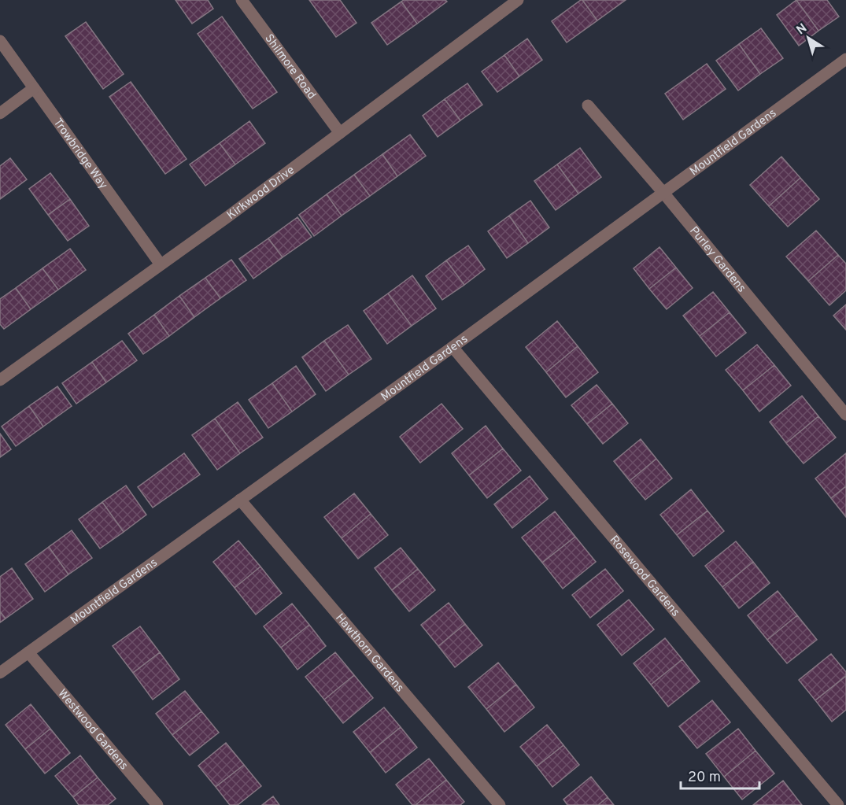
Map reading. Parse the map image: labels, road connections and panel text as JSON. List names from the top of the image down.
{
  "streets": {
    "street": [
      "Shilmore Road",
      "Mountfield Gardens",
      "Trowbridge Way",
      "Kirkwood Drive",
      "Purley Gardens",
      "Rosewood Gardens",
      "Hawthorn Gardens",
      "Westwood Gardens"
    ]
  },
  "crossings": [
    ["Shilmore Road", "Kirkwood Drive"],
    ["Mountfield Gardens", "Purley Gardens"],
    ["Mountfield Gardens", "Rosewood Gardens"],
    ["Mountfield Gardens", "Hawthorn Gardens"],
    ["Mountfield Gardens", "Westwood Gardens"],
    ["Trowbridge Way", "Kirkwood Drive"]
  ],
  "scale_bar": "20 m",
  "north": "top left"
}
